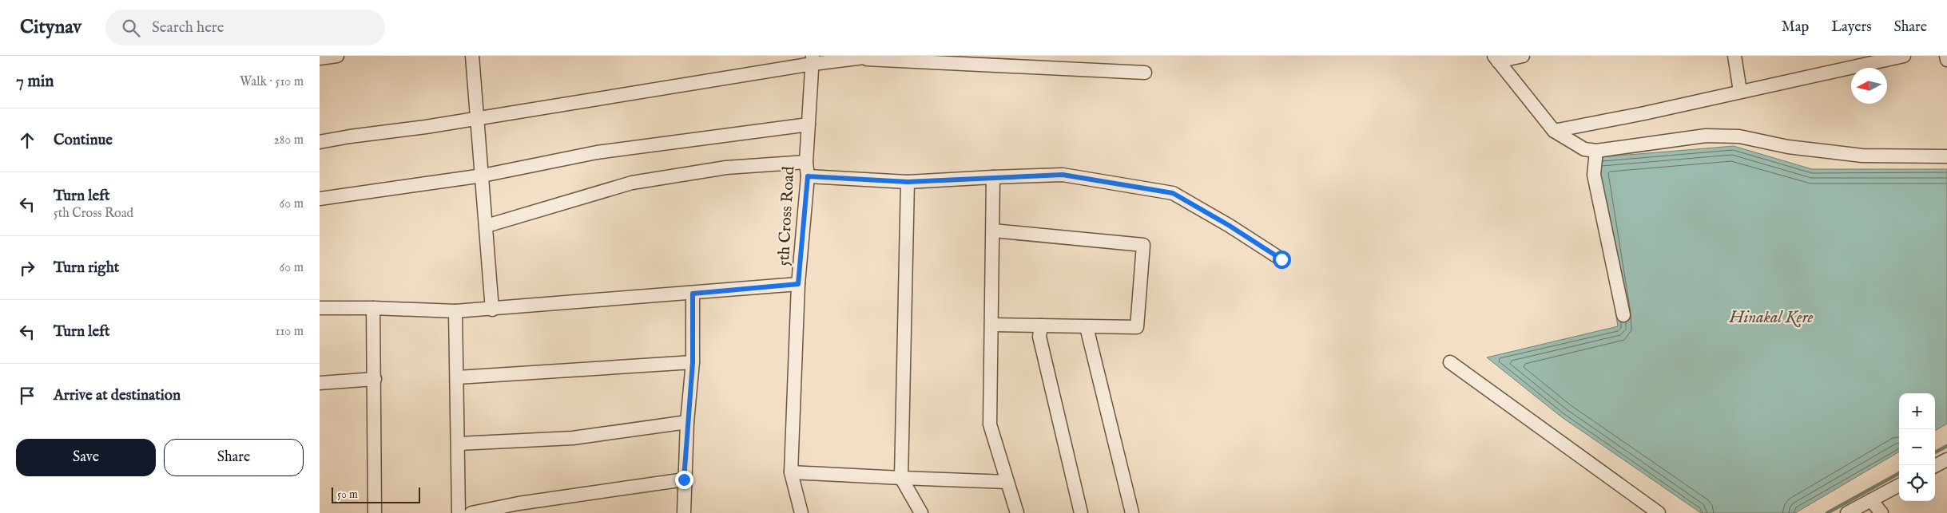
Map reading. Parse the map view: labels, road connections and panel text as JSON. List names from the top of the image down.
{
  "streets": {
    "street": ["5th Cross Road"]
  },
  "water": ["Hinakal Kere"],
  "scale_bar": "50 m",
  "north": "left",
  "page": {
    "header": "Citynav",
    "search": "Search here",
    "nav": ["Map", "Layers", "Share"],
    "heading": ["7 min", "Walk · 510 m"],
    "list": [
      ["Continue", "280 m"],
      ["Turn left", "5th Cross Road", "60 m"],
      ["Turn right", "60 m"],
      ["Turn left", "110 m"],
      "Arrive at destination"
    ],
    "map_buttons": ["+", "−"],
    "buttons": ["Save", "Share"],
    "scale": "50 m"
  }
}
